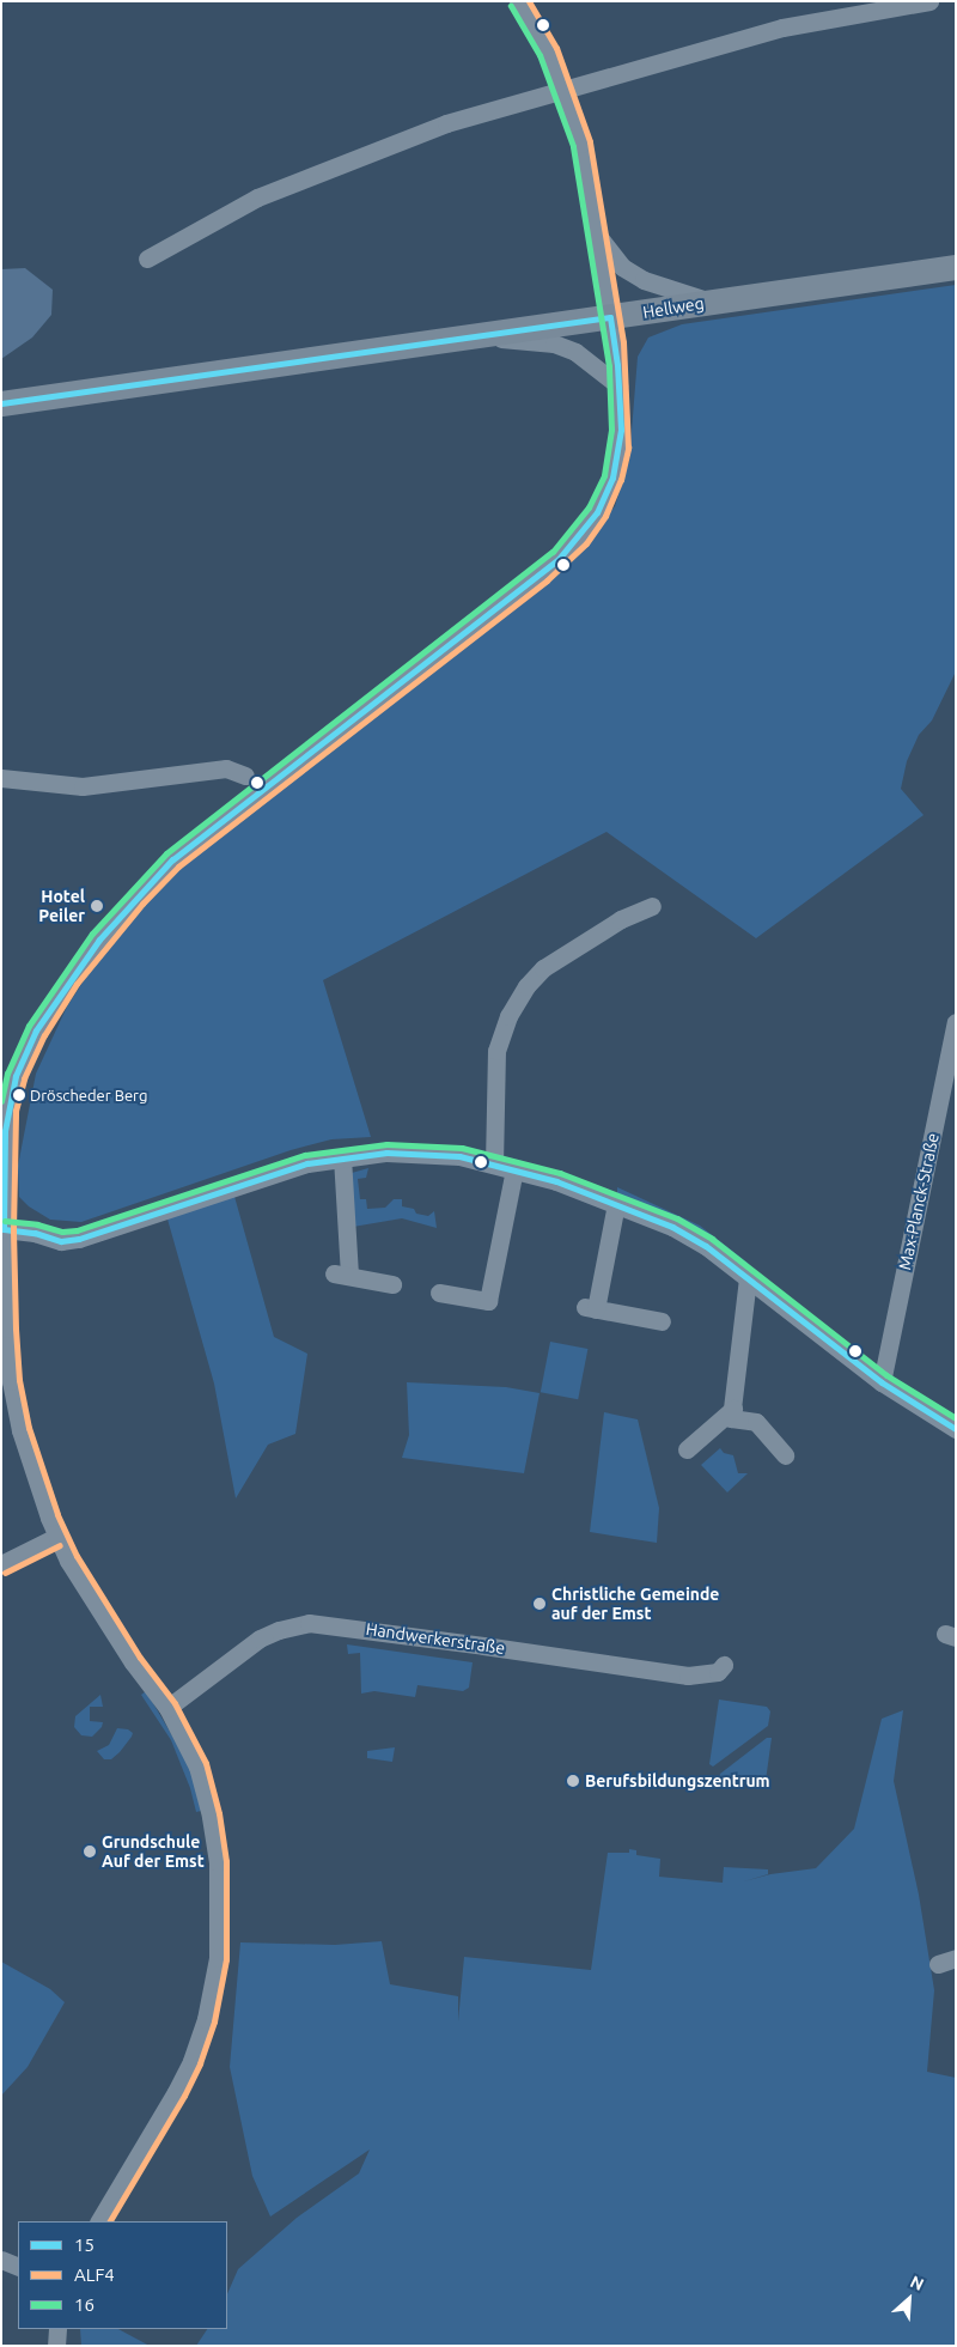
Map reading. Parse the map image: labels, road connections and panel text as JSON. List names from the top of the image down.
{
  "streets": {
    "street": ["Hellweg", "Max-Planck-Straße", "Handwerkerstraße"]
  },
  "places": [
    "Hotel Peiler",
    "Dröscheder Berg",
    "Christliche Gemeinde auf der Emst",
    "Berufsbildungszentrum",
    "Grundschule Auf der Emst"
  ],
  "lines": ["transit line ALF4", "transit line 16", "transit line 15"],
  "legend": ["15", "ALF4", "16"],
  "north": "top right"
}
